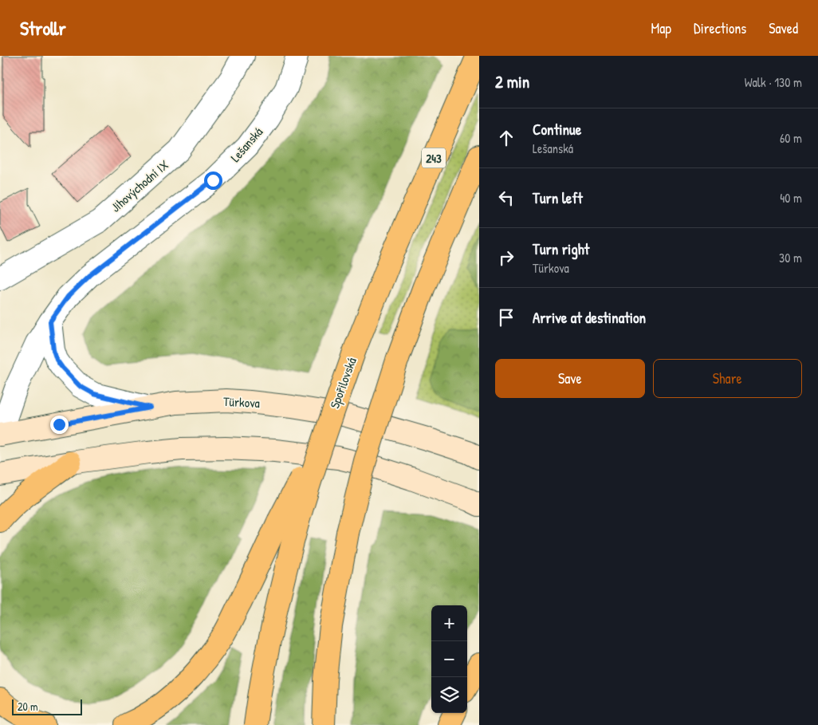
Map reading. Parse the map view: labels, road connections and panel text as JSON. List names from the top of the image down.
{
  "streets": {
    "highway": ["243", "Spořilovská"],
    "main road": ["Türkova"],
    "street": ["Lešanská", "Jihovýchodní IX"]
  },
  "crossings": [
    ["Lešanská", "Türkova"]
  ],
  "scale_bar": "20 m",
  "page": {
    "header": "Strollr",
    "nav": ["Map", "Directions", "Saved"],
    "heading": ["2 min", "Walk · 130 m"],
    "list": [
      ["Continue", "Lešanská", "60 m"],
      ["Turn left", "40 m"],
      ["Turn right", "Türkova", "30 m"],
      "Arrive at destination"
    ],
    "buttons": ["Save", "Share"],
    "map_buttons": ["+", "−"],
    "scale": "20 m"
  }
}
